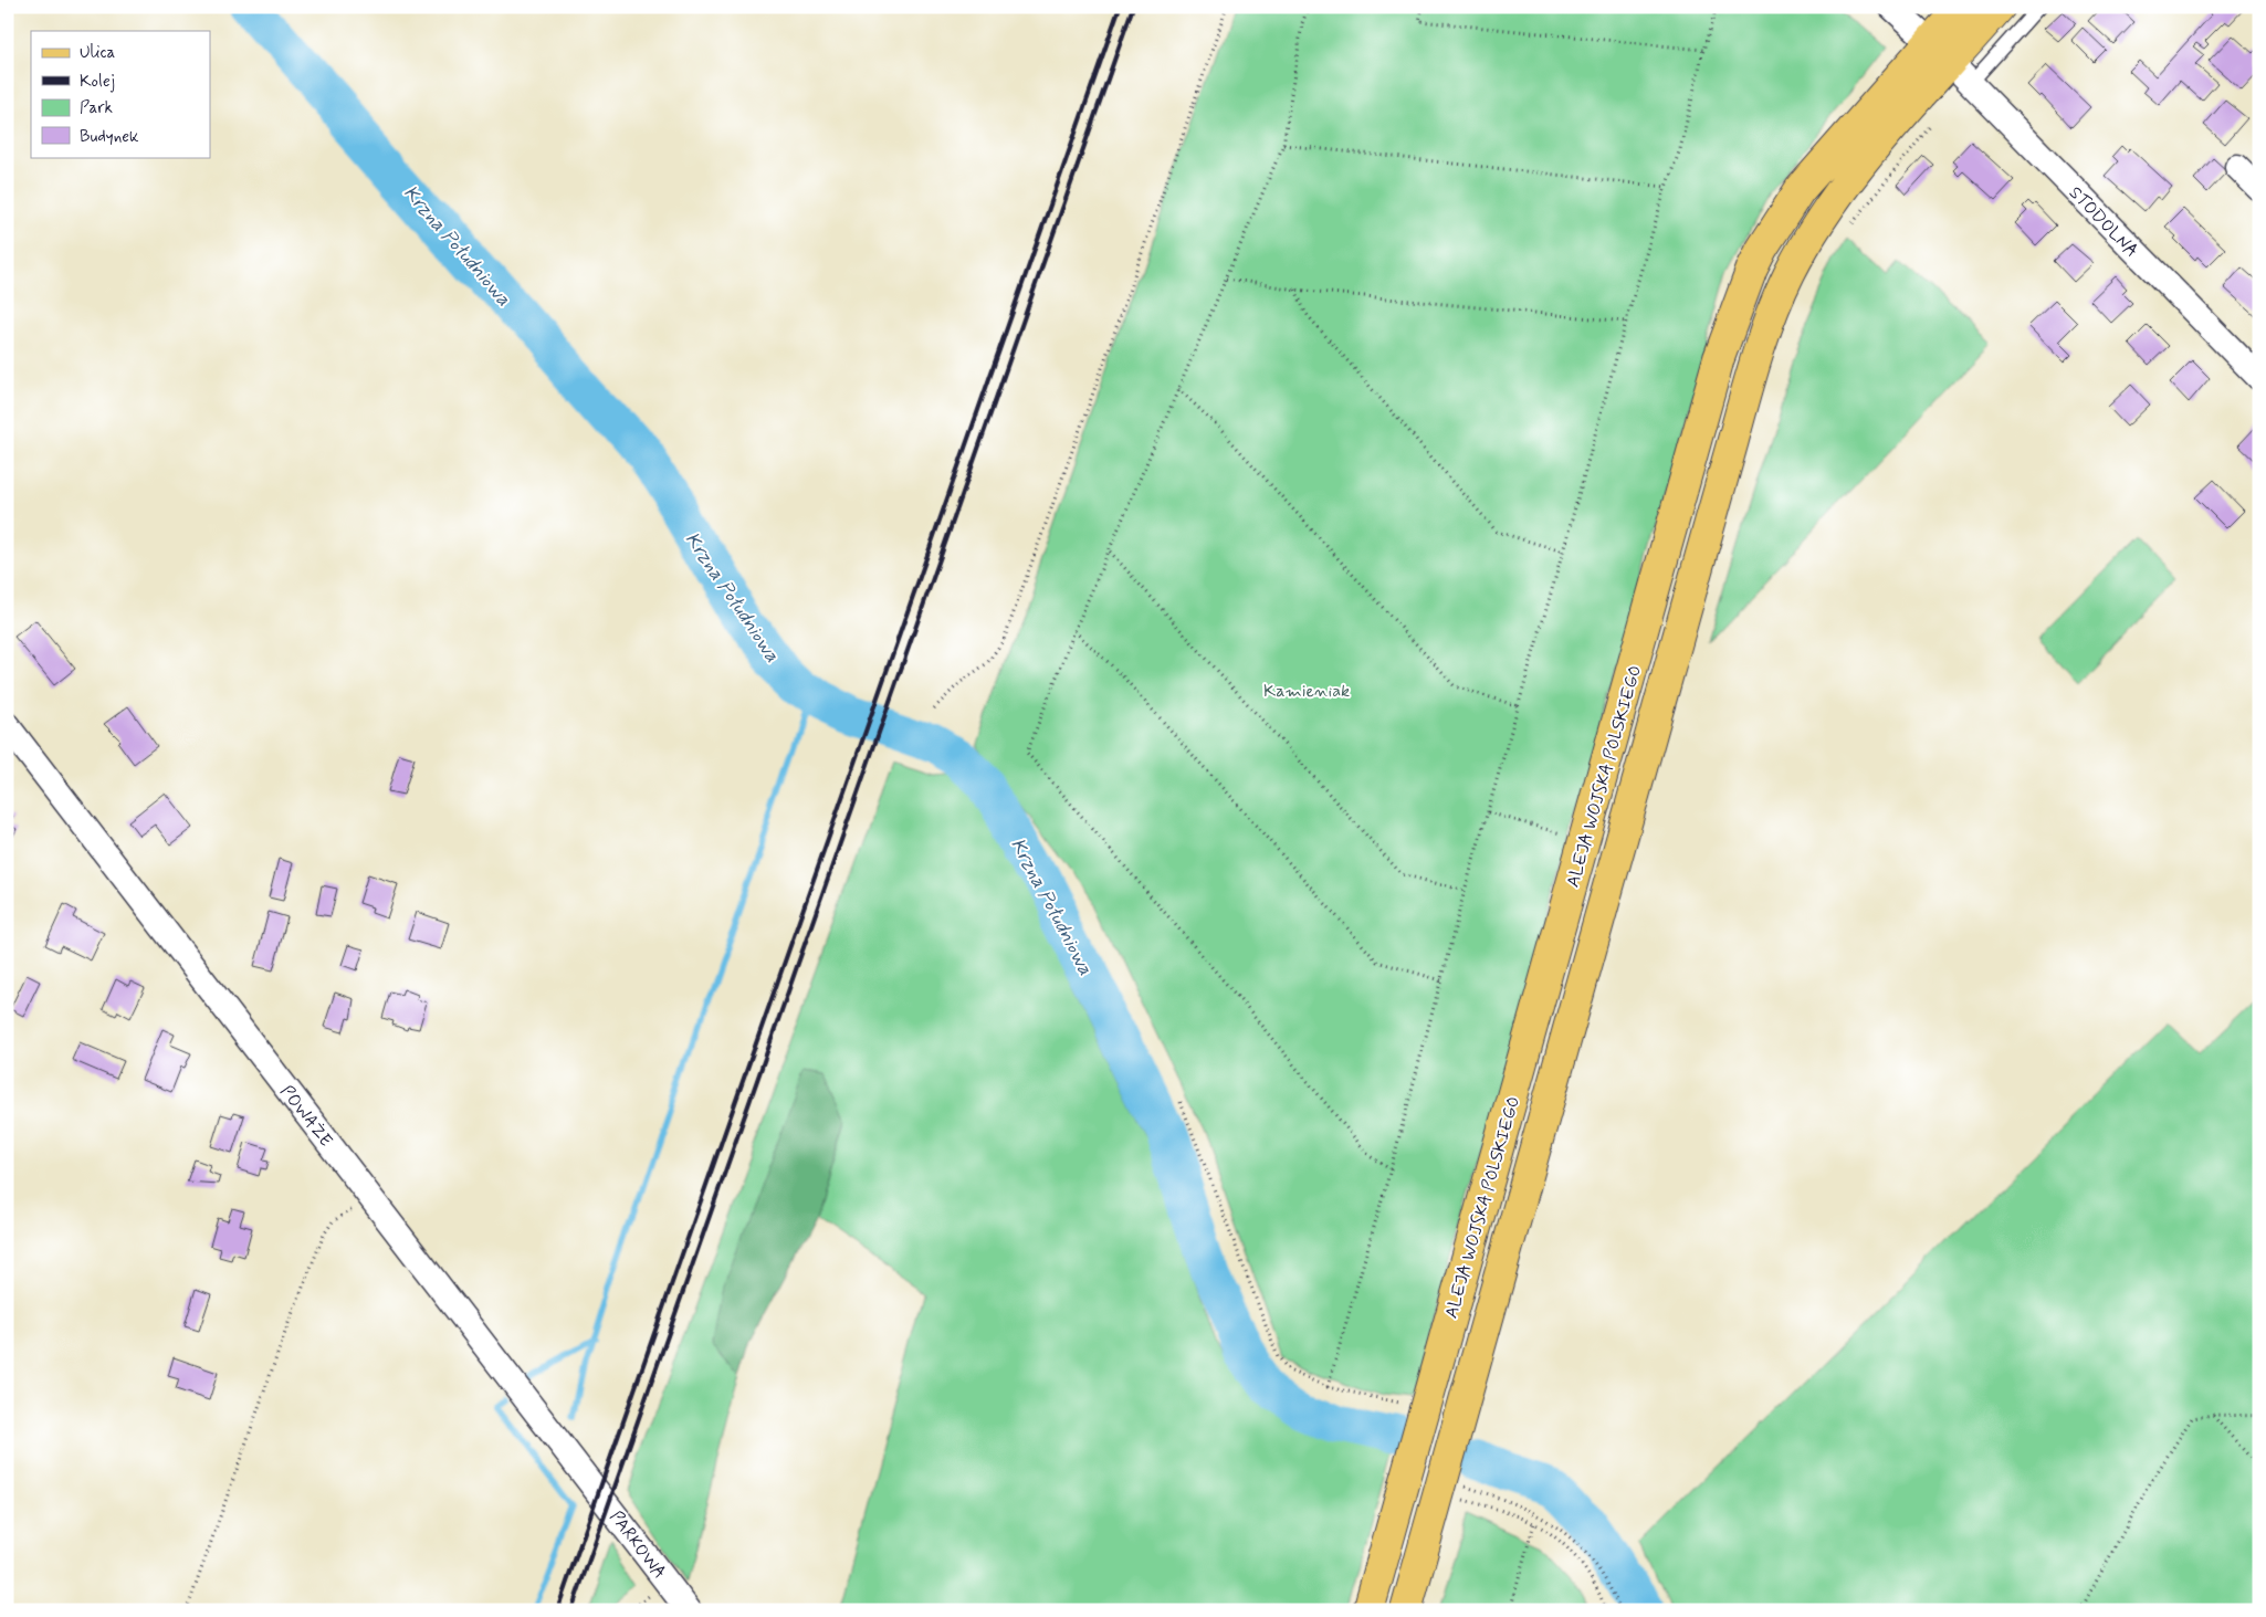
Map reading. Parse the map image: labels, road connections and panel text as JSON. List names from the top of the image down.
{
  "streets": {
    "main road": ["ALEJA WOJSKA POLSKIEGO"],
    "street": ["STODOLNA", "POWAŻE", "PARKOWA"]
  },
  "crossings": [
    ["STODOLNA", "ALEJA WOJSKA POLSKIEGO"],
    ["POWAŻE", "PARKOWA"]
  ],
  "water": ["Krzna Południowa"],
  "parks": ["Kamieniak"],
  "legend": [
    "Ulica",
    "Kolej",
    "Park",
    "Budynek"
  ]
}
